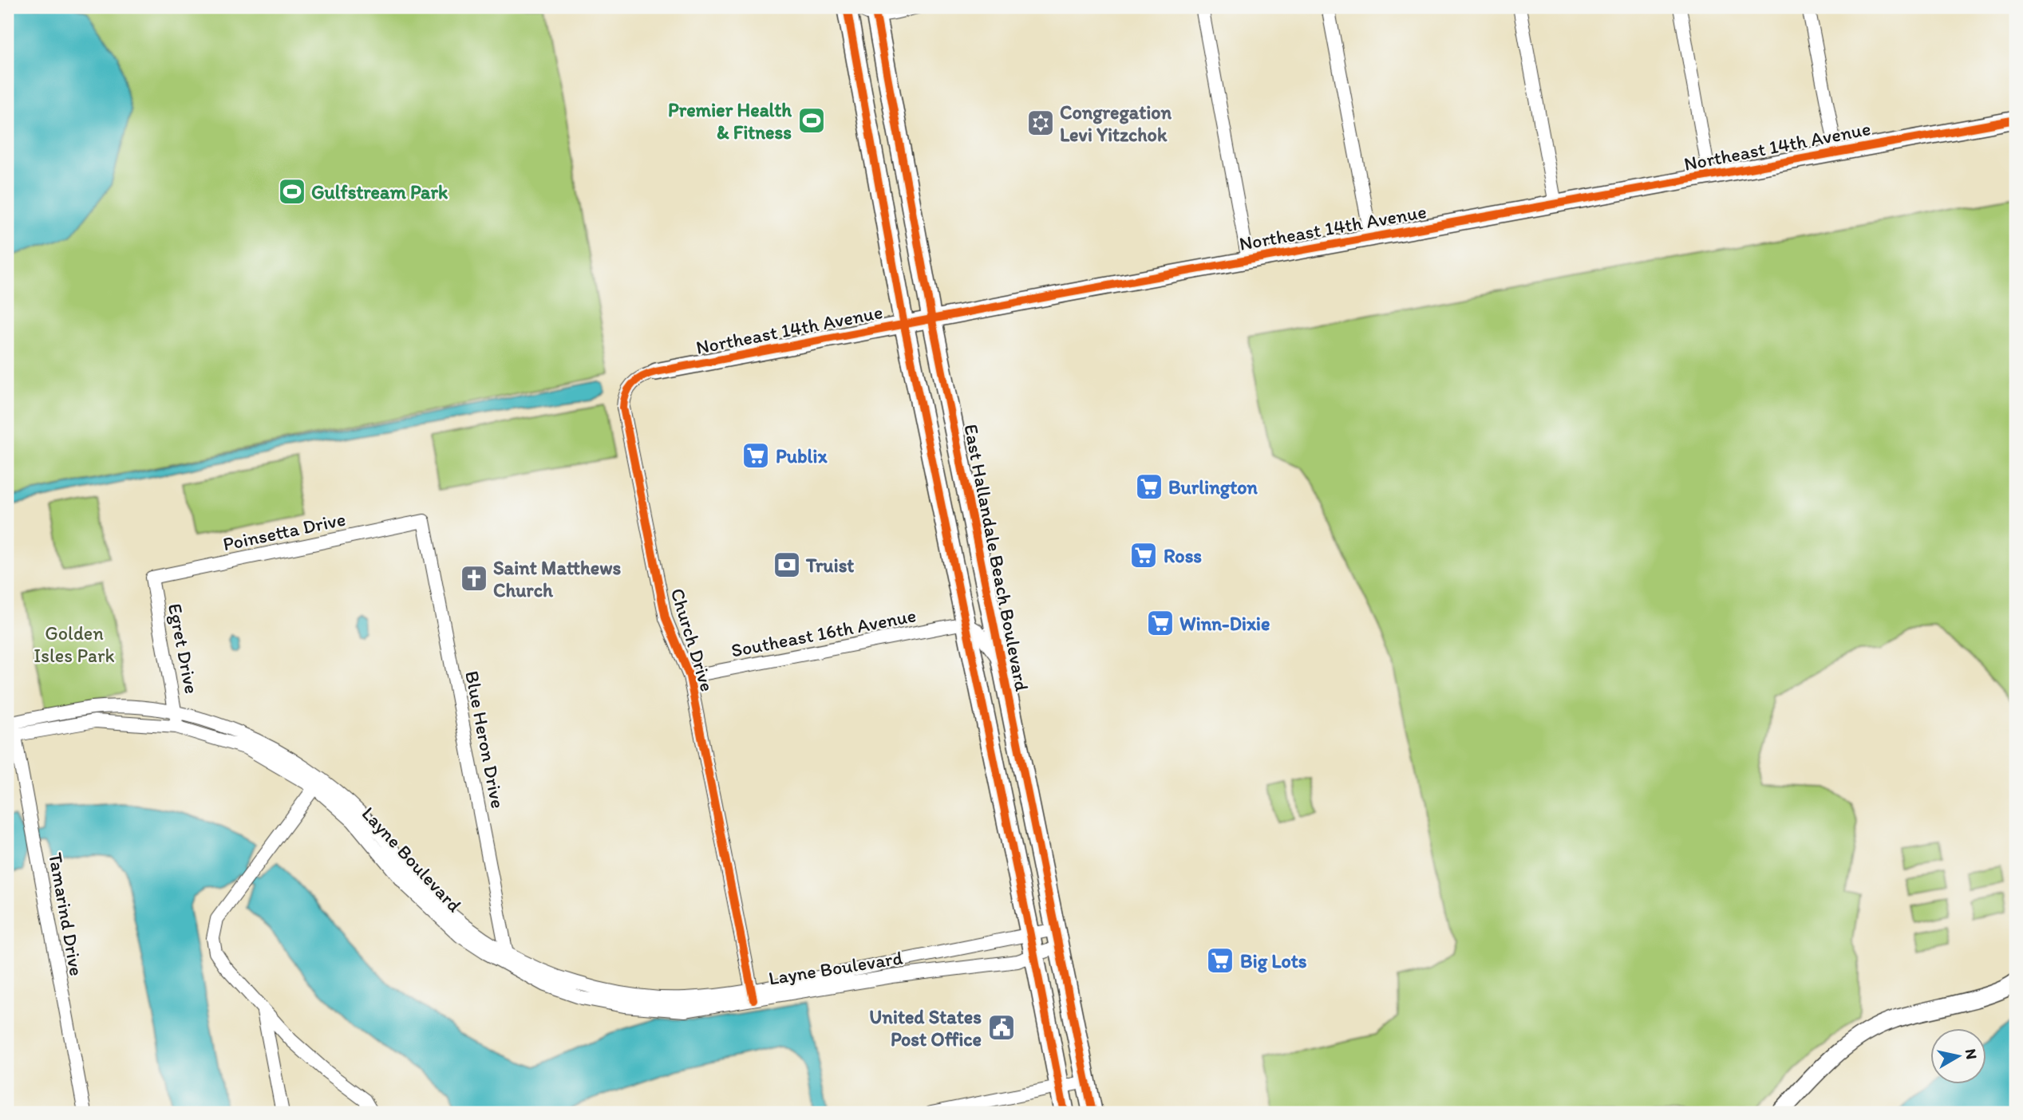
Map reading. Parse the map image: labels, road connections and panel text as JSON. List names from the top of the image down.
{
  "streets": {
    "main road": ["East Hallandale Beach Boulevard"],
    "street": [
      "Northeast 14th Avenue",
      "Poinsetta Drive",
      "Southeast 16th Avenue",
      "Church Drive",
      "Egret Drive",
      "Blue Heron Drive",
      "Layne Boulevard",
      "Tamarind Drive"
    ]
  },
  "crossings": [
    ["Northeast 14th Avenue", "East Hallandale Beach Boulevard"],
    ["Northeast 14th Avenue", "Church Drive"],
    ["Poinsetta Drive", "Egret Drive"],
    ["Poinsetta Drive", "Blue Heron Drive"],
    ["East Hallandale Beach Boulevard", "Layne Boulevard"],
    ["Southeast 16th Avenue", "Church Drive"],
    ["Church Drive", "Layne Boulevard"],
    ["Egret Drive", "Layne Boulevard"],
    ["Blue Heron Drive", "Layne Boulevard"],
    ["Layne Boulevard", "Tamarind Drive"]
  ],
  "parks": ["Golden Isles Park"],
  "places": {
    "sports": ["Premier Health & Fitness", "Gulfstream Park"],
    "synagogue": ["Congregation Levi Yitzchok"],
    "supermarket": [
      "Publix",
      "Burlington",
      "Ross",
      "Winn-Dixie",
      "Big Lots"
    ],
    "bank": ["Truist"],
    "church": ["Saint Matthews Church"],
    "public building": ["United States Post Office"]
  },
  "north": "right"
}
